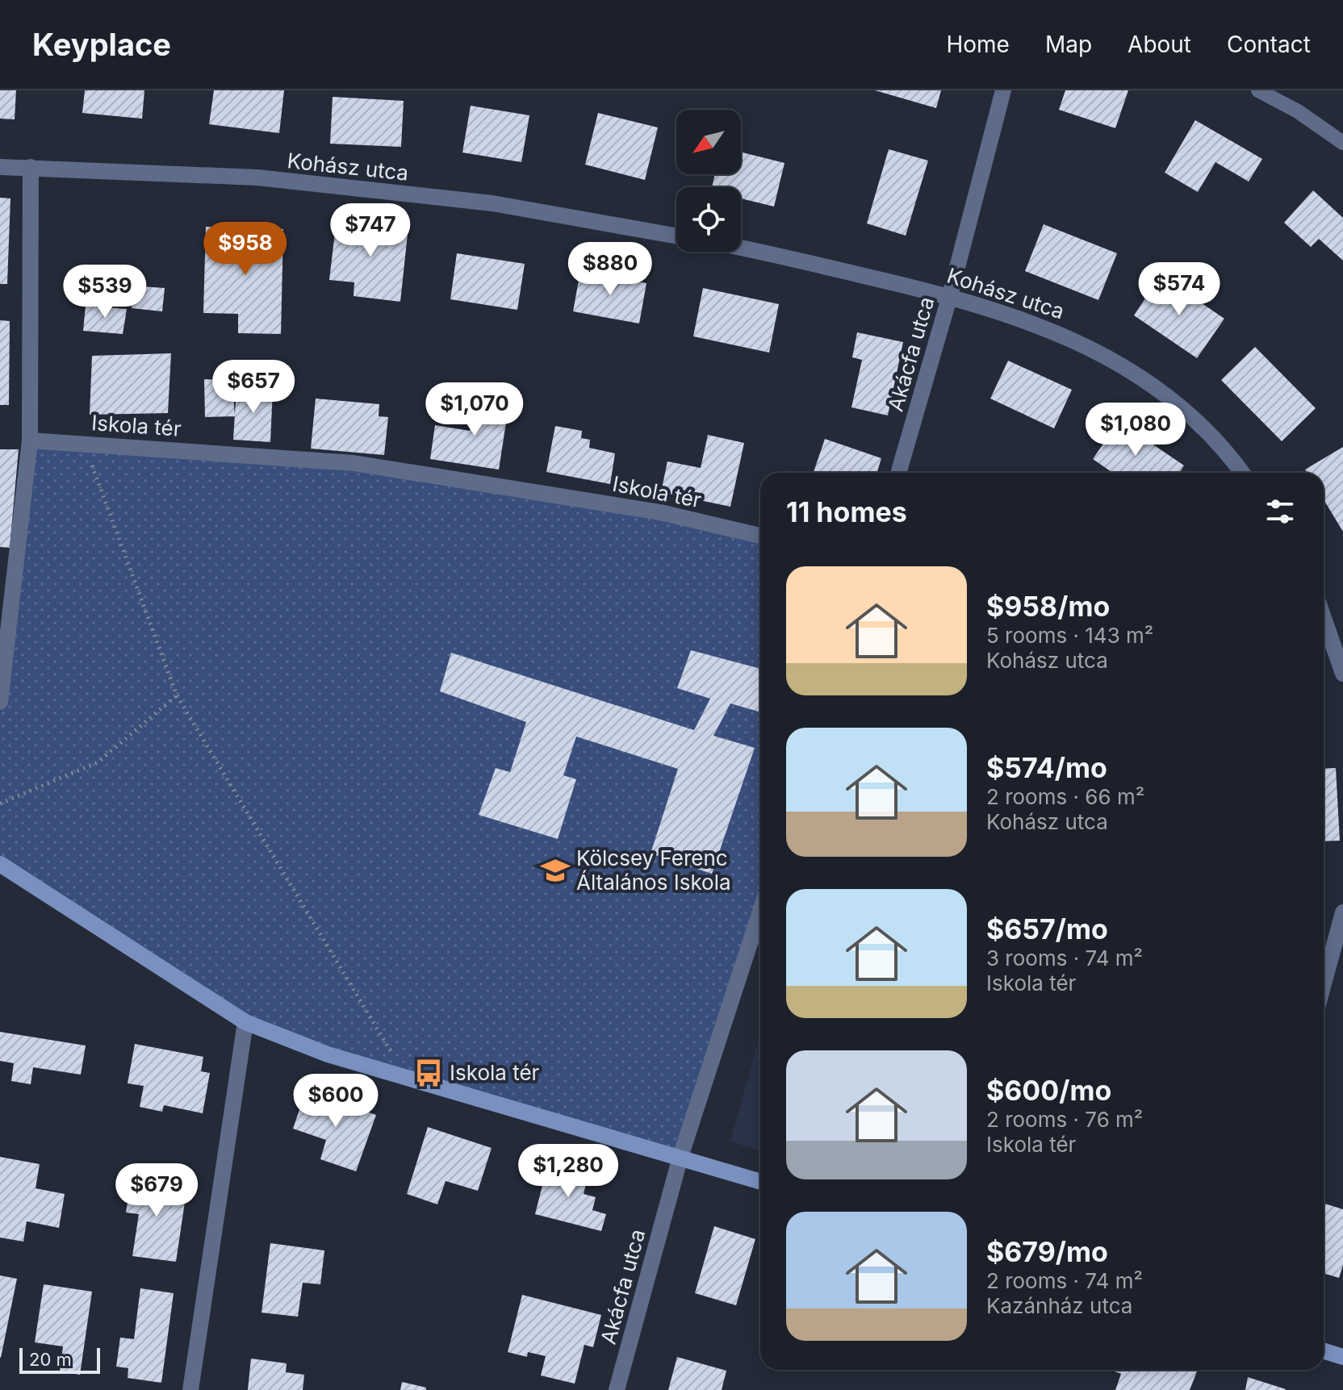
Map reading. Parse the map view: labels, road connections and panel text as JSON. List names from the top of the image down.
{
  "streets": {
    "street": ["Kohász utca", "Akácfa utca", "Iskola tér"]
  },
  "crossings": [
    ["Kohász utca", "Akácfa utca"]
  ],
  "places": {
    "school or university": ["Kölcsey Ferenc Általános Iskola"],
    "bus stop": ["Iskola tér"]
  },
  "scale_bar": "20 m",
  "north": "bottom left",
  "page": {
    "header": "Keyplace",
    "nav": [
      "Home",
      "Map",
      "About",
      "Contact"
    ],
    "price": [
      "$747",
      "$958",
      "$880",
      "$574",
      "$539",
      "$657",
      "$1,070",
      "$1,080",
      "$600",
      "$1,280",
      "$679"
    ],
    "heading": "11 homes",
    "list": [
      {
        "name": "$958/mo",
        "note": "5 rooms · 143 m² · Kohász utca"
      },
      {
        "name": "$574/mo",
        "note": "2 rooms · 66 m² · Kohász utca"
      },
      {
        "name": "$657/mo",
        "note": "3 rooms · 74 m² · Iskola tér"
      },
      {
        "name": "$600/mo",
        "note": "2 rooms · 76 m² · Iskola tér"
      },
      {
        "name": "$679/mo",
        "note": "2 rooms · 74 m² · Kazánház utca"
      }
    ],
    "scale": "20 m"
  }
}
